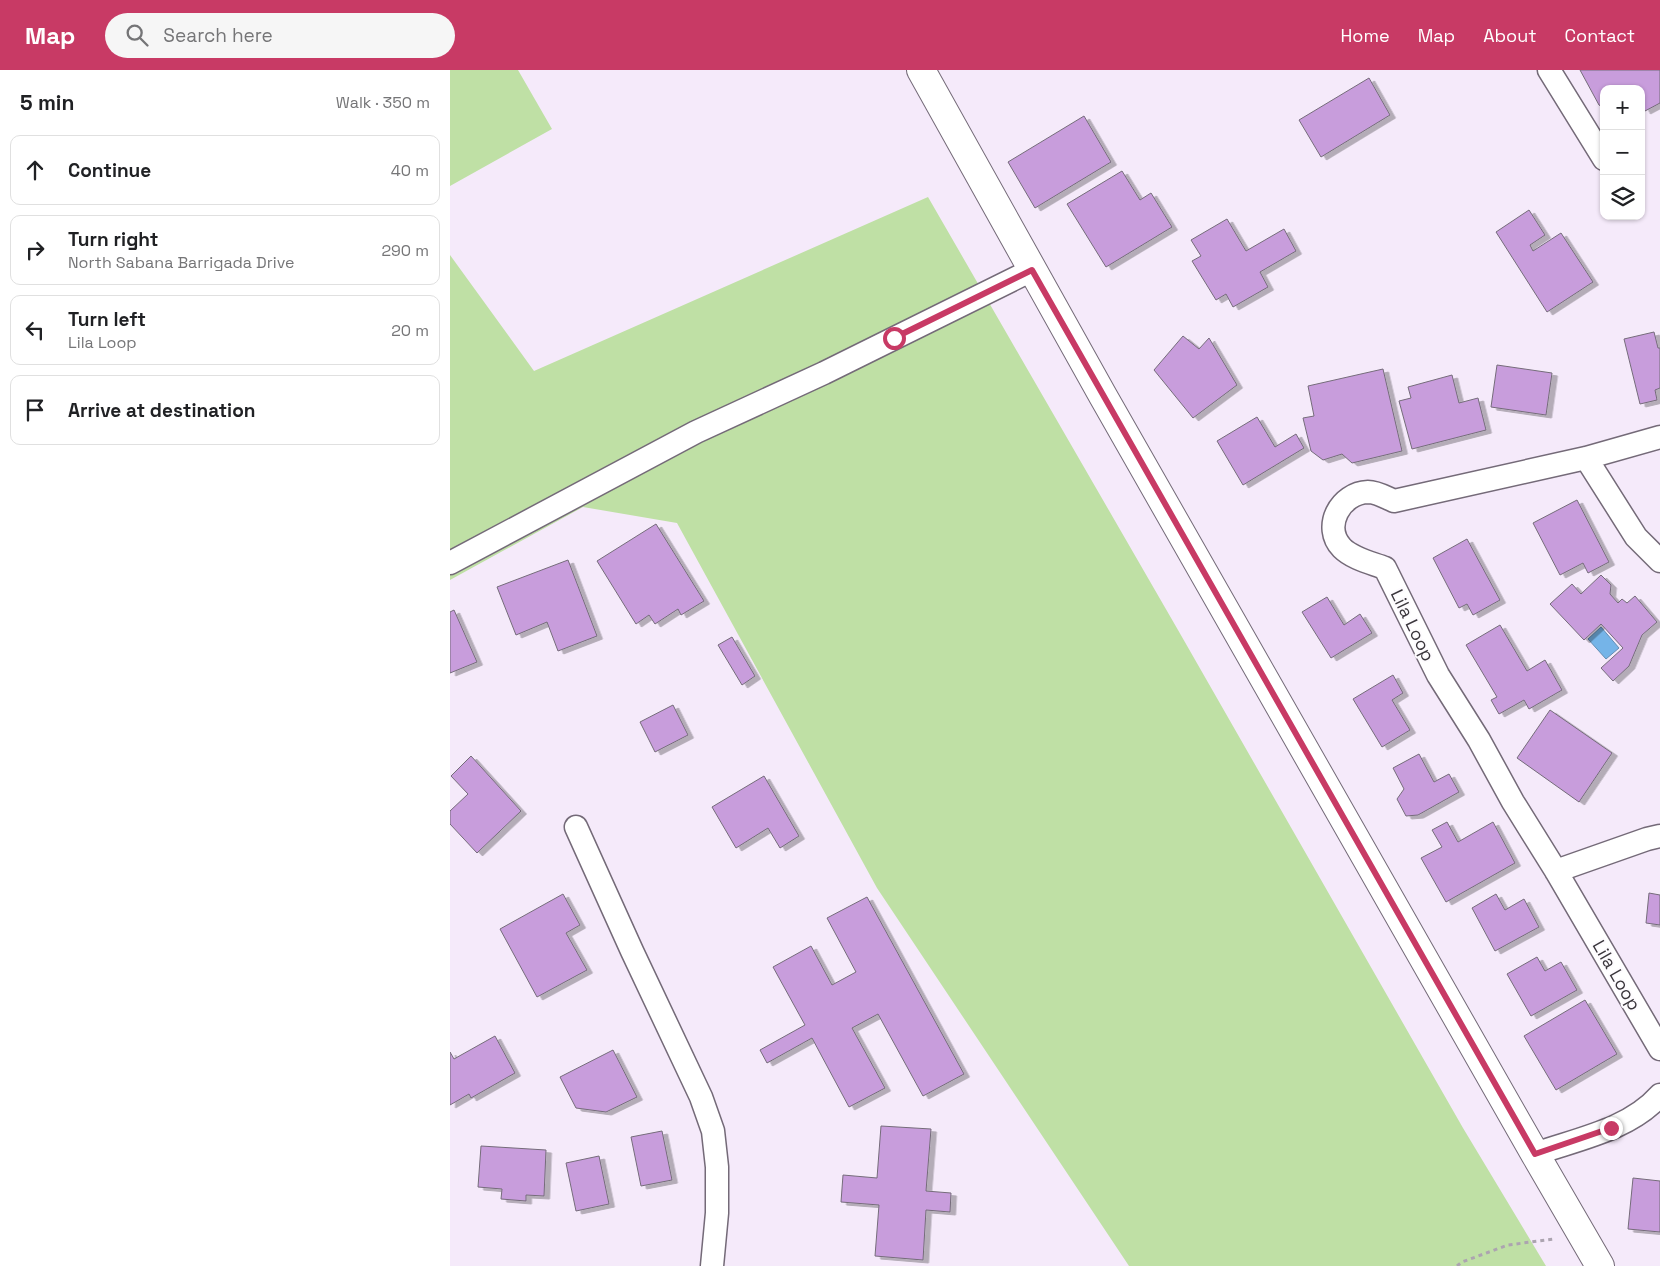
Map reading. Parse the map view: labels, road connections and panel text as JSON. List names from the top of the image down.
{
  "streets": {
    "street": ["Lila Loop"]
  },
  "page": {
    "header": "Map",
    "search": "Search here",
    "nav": [
      "Home",
      "Map",
      "About",
      "Contact"
    ],
    "heading": ["5 min", "Walk · 350 m"],
    "map_buttons": ["+", "−"],
    "list": [
      ["Continue", "40 m"],
      ["Turn right", "North Sabana Barrigada Drive", "290 m"],
      ["Turn left", "Lila Loop", "20 m"],
      "Arrive at destination"
    ]
  }
}
